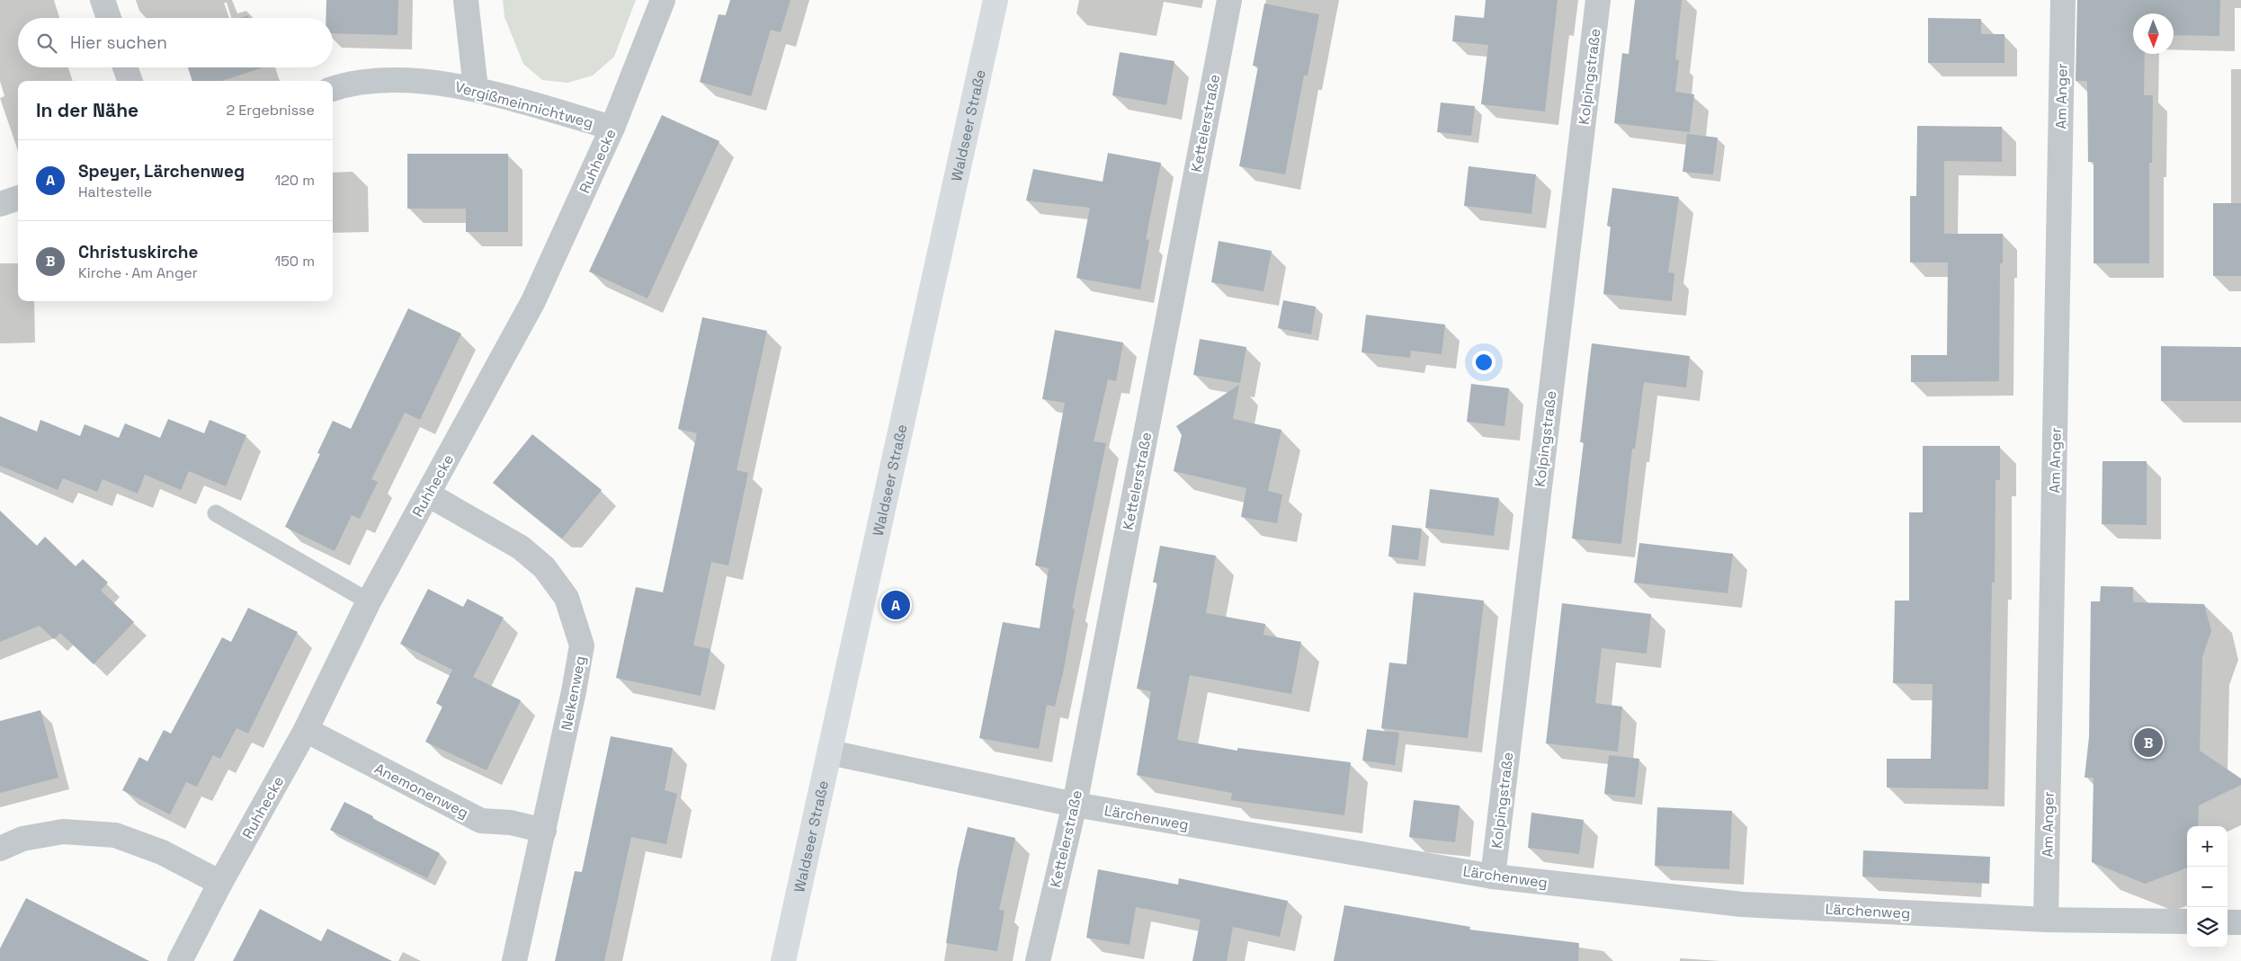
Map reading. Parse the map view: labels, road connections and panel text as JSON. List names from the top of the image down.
{
  "streets": {
    "main road": ["Waldseer Straße"],
    "street": [
      "Kolpingstraße",
      "Am Anger",
      "Vergißmeinnichtweg",
      "Kettelerstraße",
      "Ruhhecke",
      "Nelkenweg",
      "Anemonenweg",
      "Lärchenweg"
    ]
  },
  "crossings": [
    ["Kolpingstraße", "Lärchenweg"],
    ["Am Anger", "Lärchenweg"],
    ["Vergißmeinnichtweg", "Ruhhecke"],
    ["Kettelerstraße", "Lärchenweg"],
    ["Waldseer Straße", "Lärchenweg"],
    ["Ruhhecke", "Nelkenweg"],
    ["Ruhhecke", "Anemonenweg"],
    ["Nelkenweg", "Anemonenweg"]
  ],
  "north": "bottom",
  "page": {
    "search": "Hier suchen",
    "heading": ["In der Nähe", "2 Ergebnisse"],
    "list": [
      {
        "mark": "A",
        "name": "Speyer, Lärchenweg",
        "note": "Haltestelle",
        "value": "120 m"
      },
      {
        "mark": "B",
        "name": "Christuskirche",
        "note": "Kirche · Am Anger",
        "value": "150 m"
      }
    ],
    "pins": ["A", "B"],
    "map_buttons": ["+", "−"]
  }
}
